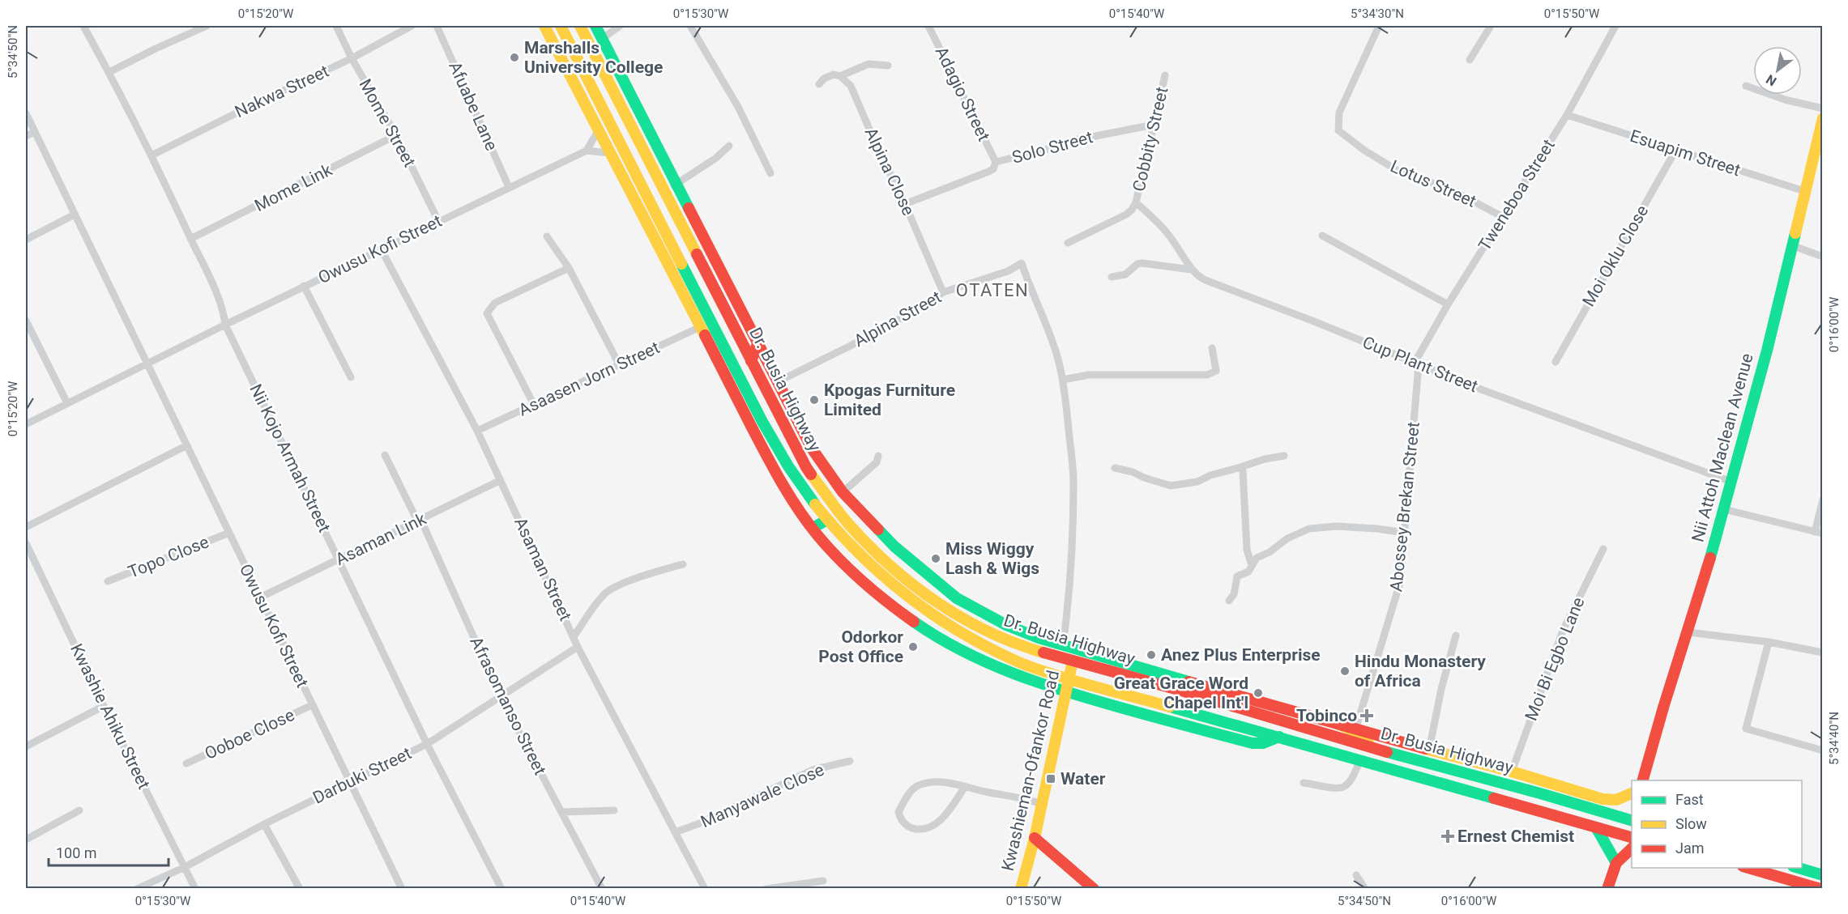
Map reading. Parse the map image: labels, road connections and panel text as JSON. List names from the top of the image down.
{
  "streets": {
    "main road": ["Dr. Busia Highway", "Nii Attoh Maclean Avenue", "Kwashieman-Ofankor Road"],
    "street": [
      "Nakwa Street",
      "Adagio Street",
      "Afuabe Lane",
      "Mome Street",
      "Cobbity Street",
      "Solo Street",
      "Esuapim Street",
      "Alpina Close",
      "Lotus Street",
      "Mome Link",
      "Tweneboa Street",
      "Owusu Kofi Street",
      "Moi Oklu Close",
      "Alpina Street",
      "Cup Plant Street",
      "Asaasen Jorn Street",
      "Nii Kojo Armah Street",
      "Abossey Brekan Street",
      "Asaman Link",
      "Topo Close",
      "Asaman Street",
      "Moi Bi Egbo Lane",
      "Afrasomanso Street",
      "Kwashie Ahiku Street",
      "Ooboe Close",
      "Darbuki Street",
      "Manyawale Close"
    ]
  },
  "crossings": [
    ["Nakwa Street", "Mome Street"],
    ["Nakwa Street", "Nii Kojo Armah Street"],
    ["Adagio Street", "Solo Street"],
    ["Afuabe Lane", "Owusu Kofi Street"],
    ["Mome Street", "Mome Link"],
    ["Mome Street", "Owusu Kofi Street"],
    ["Cobbity Street", "Solo Street"],
    ["Cobbity Street", "Cup Plant Street"],
    ["Solo Street", "Alpina Close"],
    ["Esuapim Street", "Tweneboa Street"],
    ["Esuapim Street", "Moi Oklu Close"],
    ["Esuapim Street", "Nii Attoh Maclean Avenue"],
    ["Alpina Close", "Alpina Street"],
    ["Lotus Street", "Tweneboa Street"],
    ["Mome Link", "Nii Kojo Armah Street"],
    ["Tweneboa Street", "Cup Plant Street"],
    ["Tweneboa Street", "Abossey Brekan Street"],
    ["Owusu Kofi Street", "Nii Kojo Armah Street"],
    ["Owusu Kofi Street", "Asaman Link"],
    ["Owusu Kofi Street", "Topo Close"],
    ["Owusu Kofi Street", "Asaman Street"],
    ["Owusu Kofi Street", "Ooboe Close"],
    ["Owusu Kofi Street", "Darbuki Street"],
    ["Alpina Street", "Dr. Busia Highway"],
    ["Cup Plant Street", "Nii Attoh Maclean Avenue"],
    ["Cup Plant Street", "Abossey Brekan Street"],
    ["Asaasen Jorn Street", "Asaman Street"],
    ["Dr. Busia Highway", "Abossey Brekan Street"],
    ["Dr. Busia Highway", "Kwashieman-Ofankor Road"],
    ["Nii Kojo Armah Street", "Asaman Link"],
    ["Nii Kojo Armah Street", "Darbuki Street"],
    ["Asaman Link", "Asaman Street"],
    ["Asaman Link", "Afrasomanso Street"],
    ["Asaman Street", "Darbuki Street"],
    ["Asaman Street", "Manyawale Close"],
    ["Afrasomanso Street", "Darbuki Street"],
    ["Kwashie Ahiku Street", "Darbuki Street"]
  ],
  "districts": ["OTATEN"],
  "places": {
    "other": [
      "Marshalls University College",
      "Kpogas Furniture Limited",
      "Miss Wiggy Lash & Wigs",
      "Odorkor Post Office",
      "Anez Plus Enterprise",
      "Hindu Monastery of Africa",
      "Great Grace Word Chapel Int'l"
    ],
    "health": ["Tobinco", "Ernest Chemist"],
    "transit": ["Water"]
  },
  "legend": ["Fast", "Slow", "Jam"],
  "scale_bar": "100 m",
  "north": "bottom left",
  "coordinates": [
    "0°15'20\"W",
    "0°15'30\"W",
    "0°15'40\"W",
    "5°34'30\"N",
    "0°15'50\"W",
    "5°34'50\"N",
    "0°16'00\"W",
    "5°34'40\"N"
  ]
}
